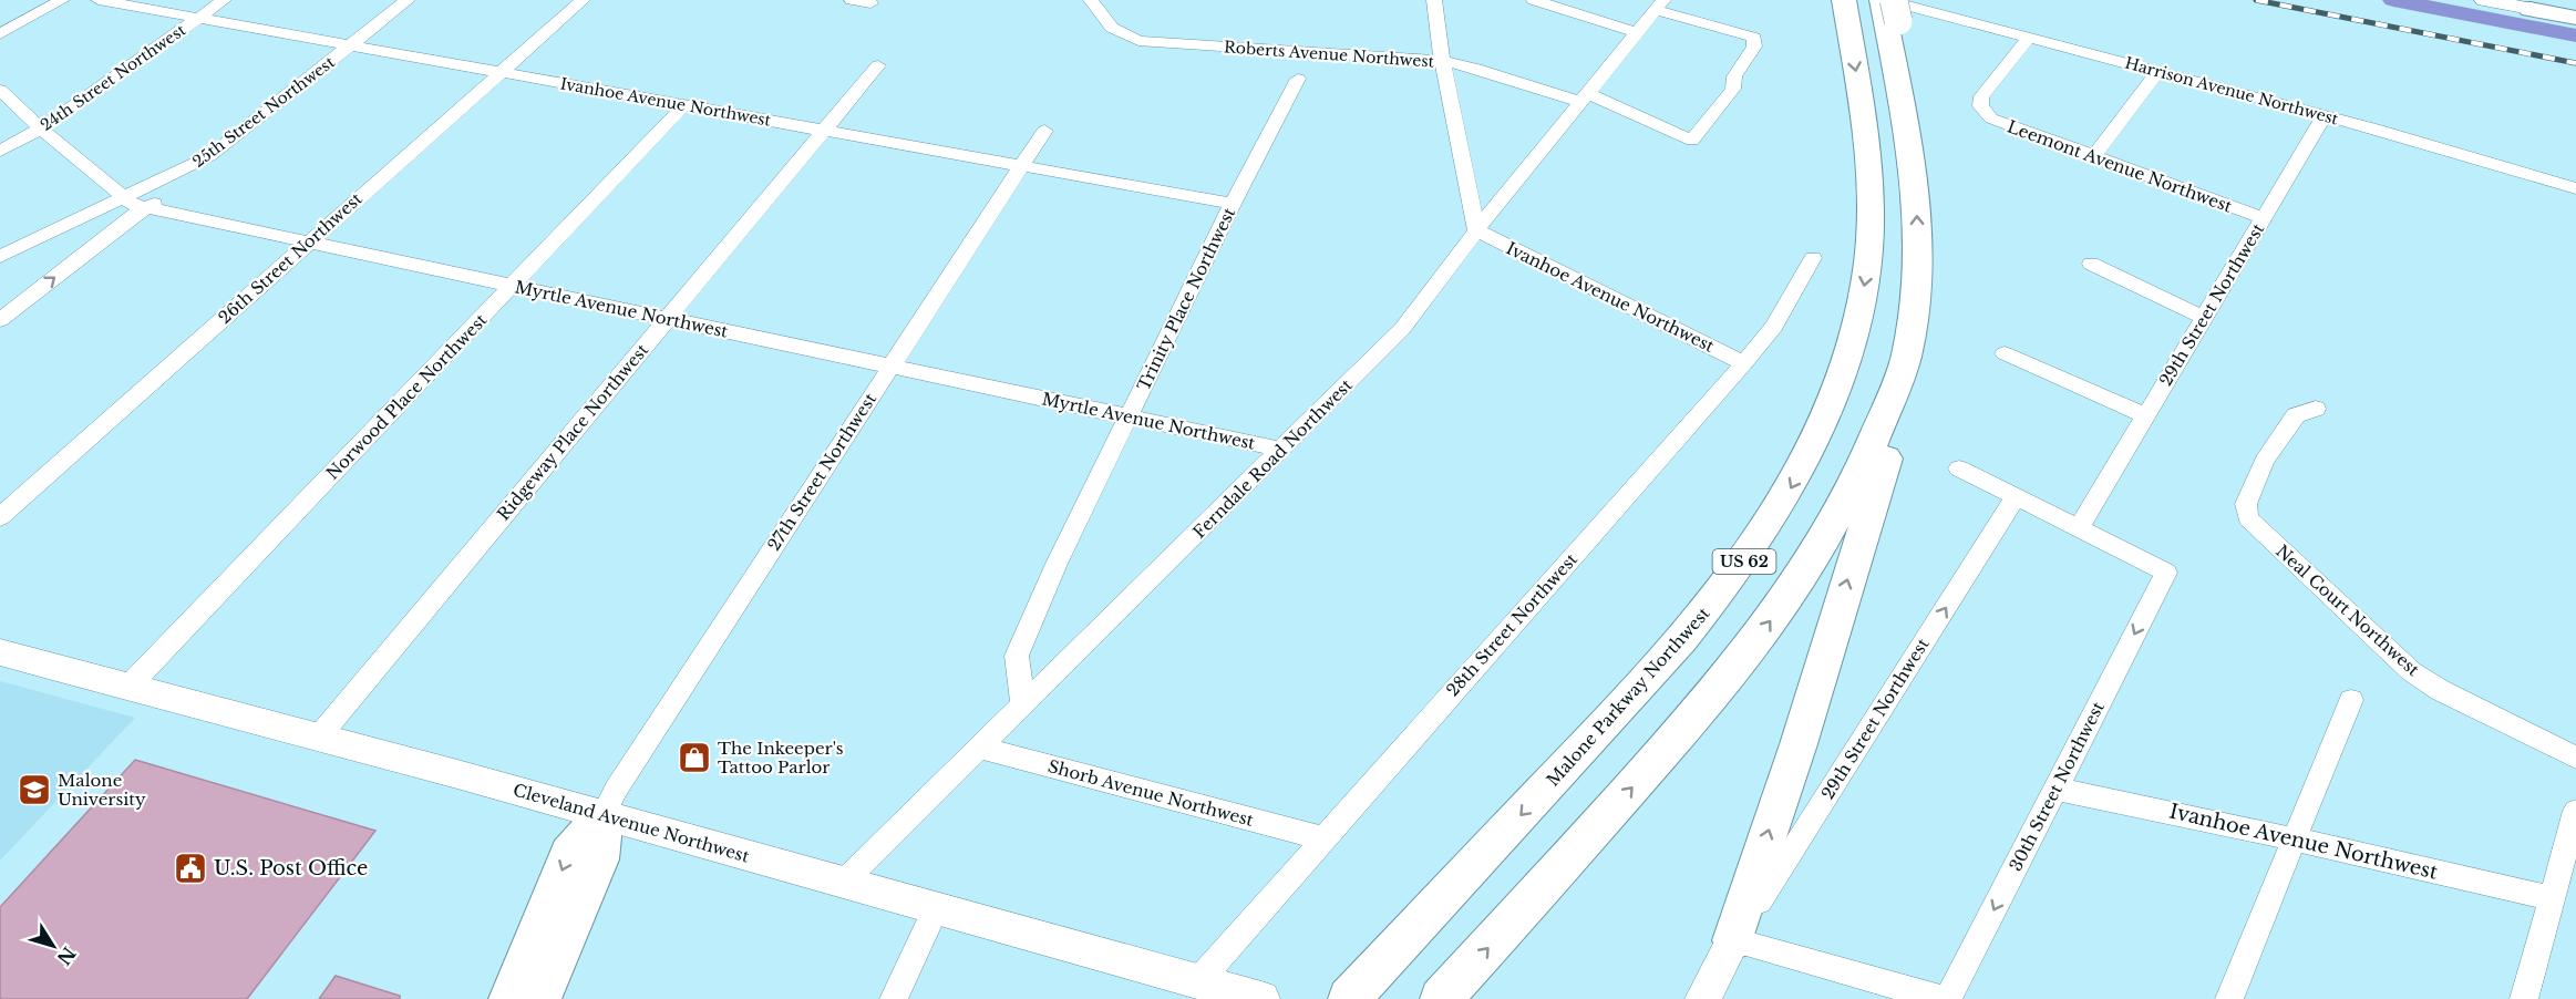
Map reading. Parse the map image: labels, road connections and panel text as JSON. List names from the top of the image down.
{
  "streets": {
    "highway": ["US 62", "Malone Parkway Northwest"],
    "main road": ["Cleveland Avenue Northwest"],
    "street": [
      "Roberts Avenue Northwest",
      "24th Street Northwest",
      "Harrison Avenue Northwest",
      "Ivanhoe Avenue Northwest",
      "25th Street Northwest",
      "Leemont Avenue Northwest",
      "26th Street Northwest",
      "Trinity Place Northwest",
      "29th Street Northwest",
      "Myrtle Avenue Northwest",
      "Norwood Place Northwest",
      "Ridgeway Place Northwest",
      "Ferndale Road Northwest",
      "27th Street Northwest",
      "Neal Court Northwest",
      "28th Street Northwest",
      "30th Street Northwest",
      "Shorb Avenue Northwest"
    ]
  },
  "crossings": [
    ["Roberts Avenue Northwest", "Ferndale Road Northwest"],
    ["24th Street Northwest", "Ivanhoe Avenue Northwest"],
    ["24th Street Northwest", "Myrtle Avenue Northwest"],
    ["Harrison Avenue Northwest", "Leemont Avenue Northwest"],
    ["Harrison Avenue Northwest", "29th Street Northwest"],
    ["Harrison Avenue Northwest", "US 62"],
    ["Ivanhoe Avenue Northwest", "25th Street Northwest"],
    ["Ivanhoe Avenue Northwest", "26th Street Northwest"],
    ["Ivanhoe Avenue Northwest", "Trinity Place Northwest"],
    ["Ivanhoe Avenue Northwest", "Norwood Place Northwest"],
    ["Ivanhoe Avenue Northwest", "Ridgeway Place Northwest"],
    ["Ivanhoe Avenue Northwest", "Ferndale Road Northwest"],
    ["Ivanhoe Avenue Northwest", "27th Street Northwest"],
    ["Ivanhoe Avenue Northwest", "28th Street Northwest"],
    ["Ivanhoe Avenue Northwest", "30th Street Northwest"],
    ["25th Street Northwest", "Myrtle Avenue Northwest"],
    ["Leemont Avenue Northwest", "29th Street Northwest"],
    ["26th Street Northwest", "Myrtle Avenue Northwest"],
    ["Trinity Place Northwest", "Myrtle Avenue Northwest"],
    ["Trinity Place Northwest", "Ferndale Road Northwest"],
    ["29th Street Northwest", "30th Street Northwest"],
    ["Myrtle Avenue Northwest", "Norwood Place Northwest"],
    ["Myrtle Avenue Northwest", "Ridgeway Place Northwest"],
    ["Myrtle Avenue Northwest", "Ferndale Road Northwest"],
    ["Myrtle Avenue Northwest", "27th Street Northwest"],
    ["Norwood Place Northwest", "Cleveland Avenue Northwest"],
    ["Ridgeway Place Northwest", "Cleveland Avenue Northwest"],
    ["Ferndale Road Northwest", "Shorb Avenue Northwest"],
    ["Ferndale Road Northwest", "Cleveland Avenue Northwest"],
    ["27th Street Northwest", "Cleveland Avenue Northwest"],
    ["28th Street Northwest", "Shorb Avenue Northwest"],
    ["28th Street Northwest", "Cleveland Avenue Northwest"]
  ],
  "one_way": ["29th Street Northwest", "30th Street Northwest"],
  "places": {
    "shop": ["The Inkeeper's Tattoo Parlor"],
    "school or university": ["Malone University"],
    "public building": ["U.S. Post Office"]
  },
  "north": "bottom right"
}
